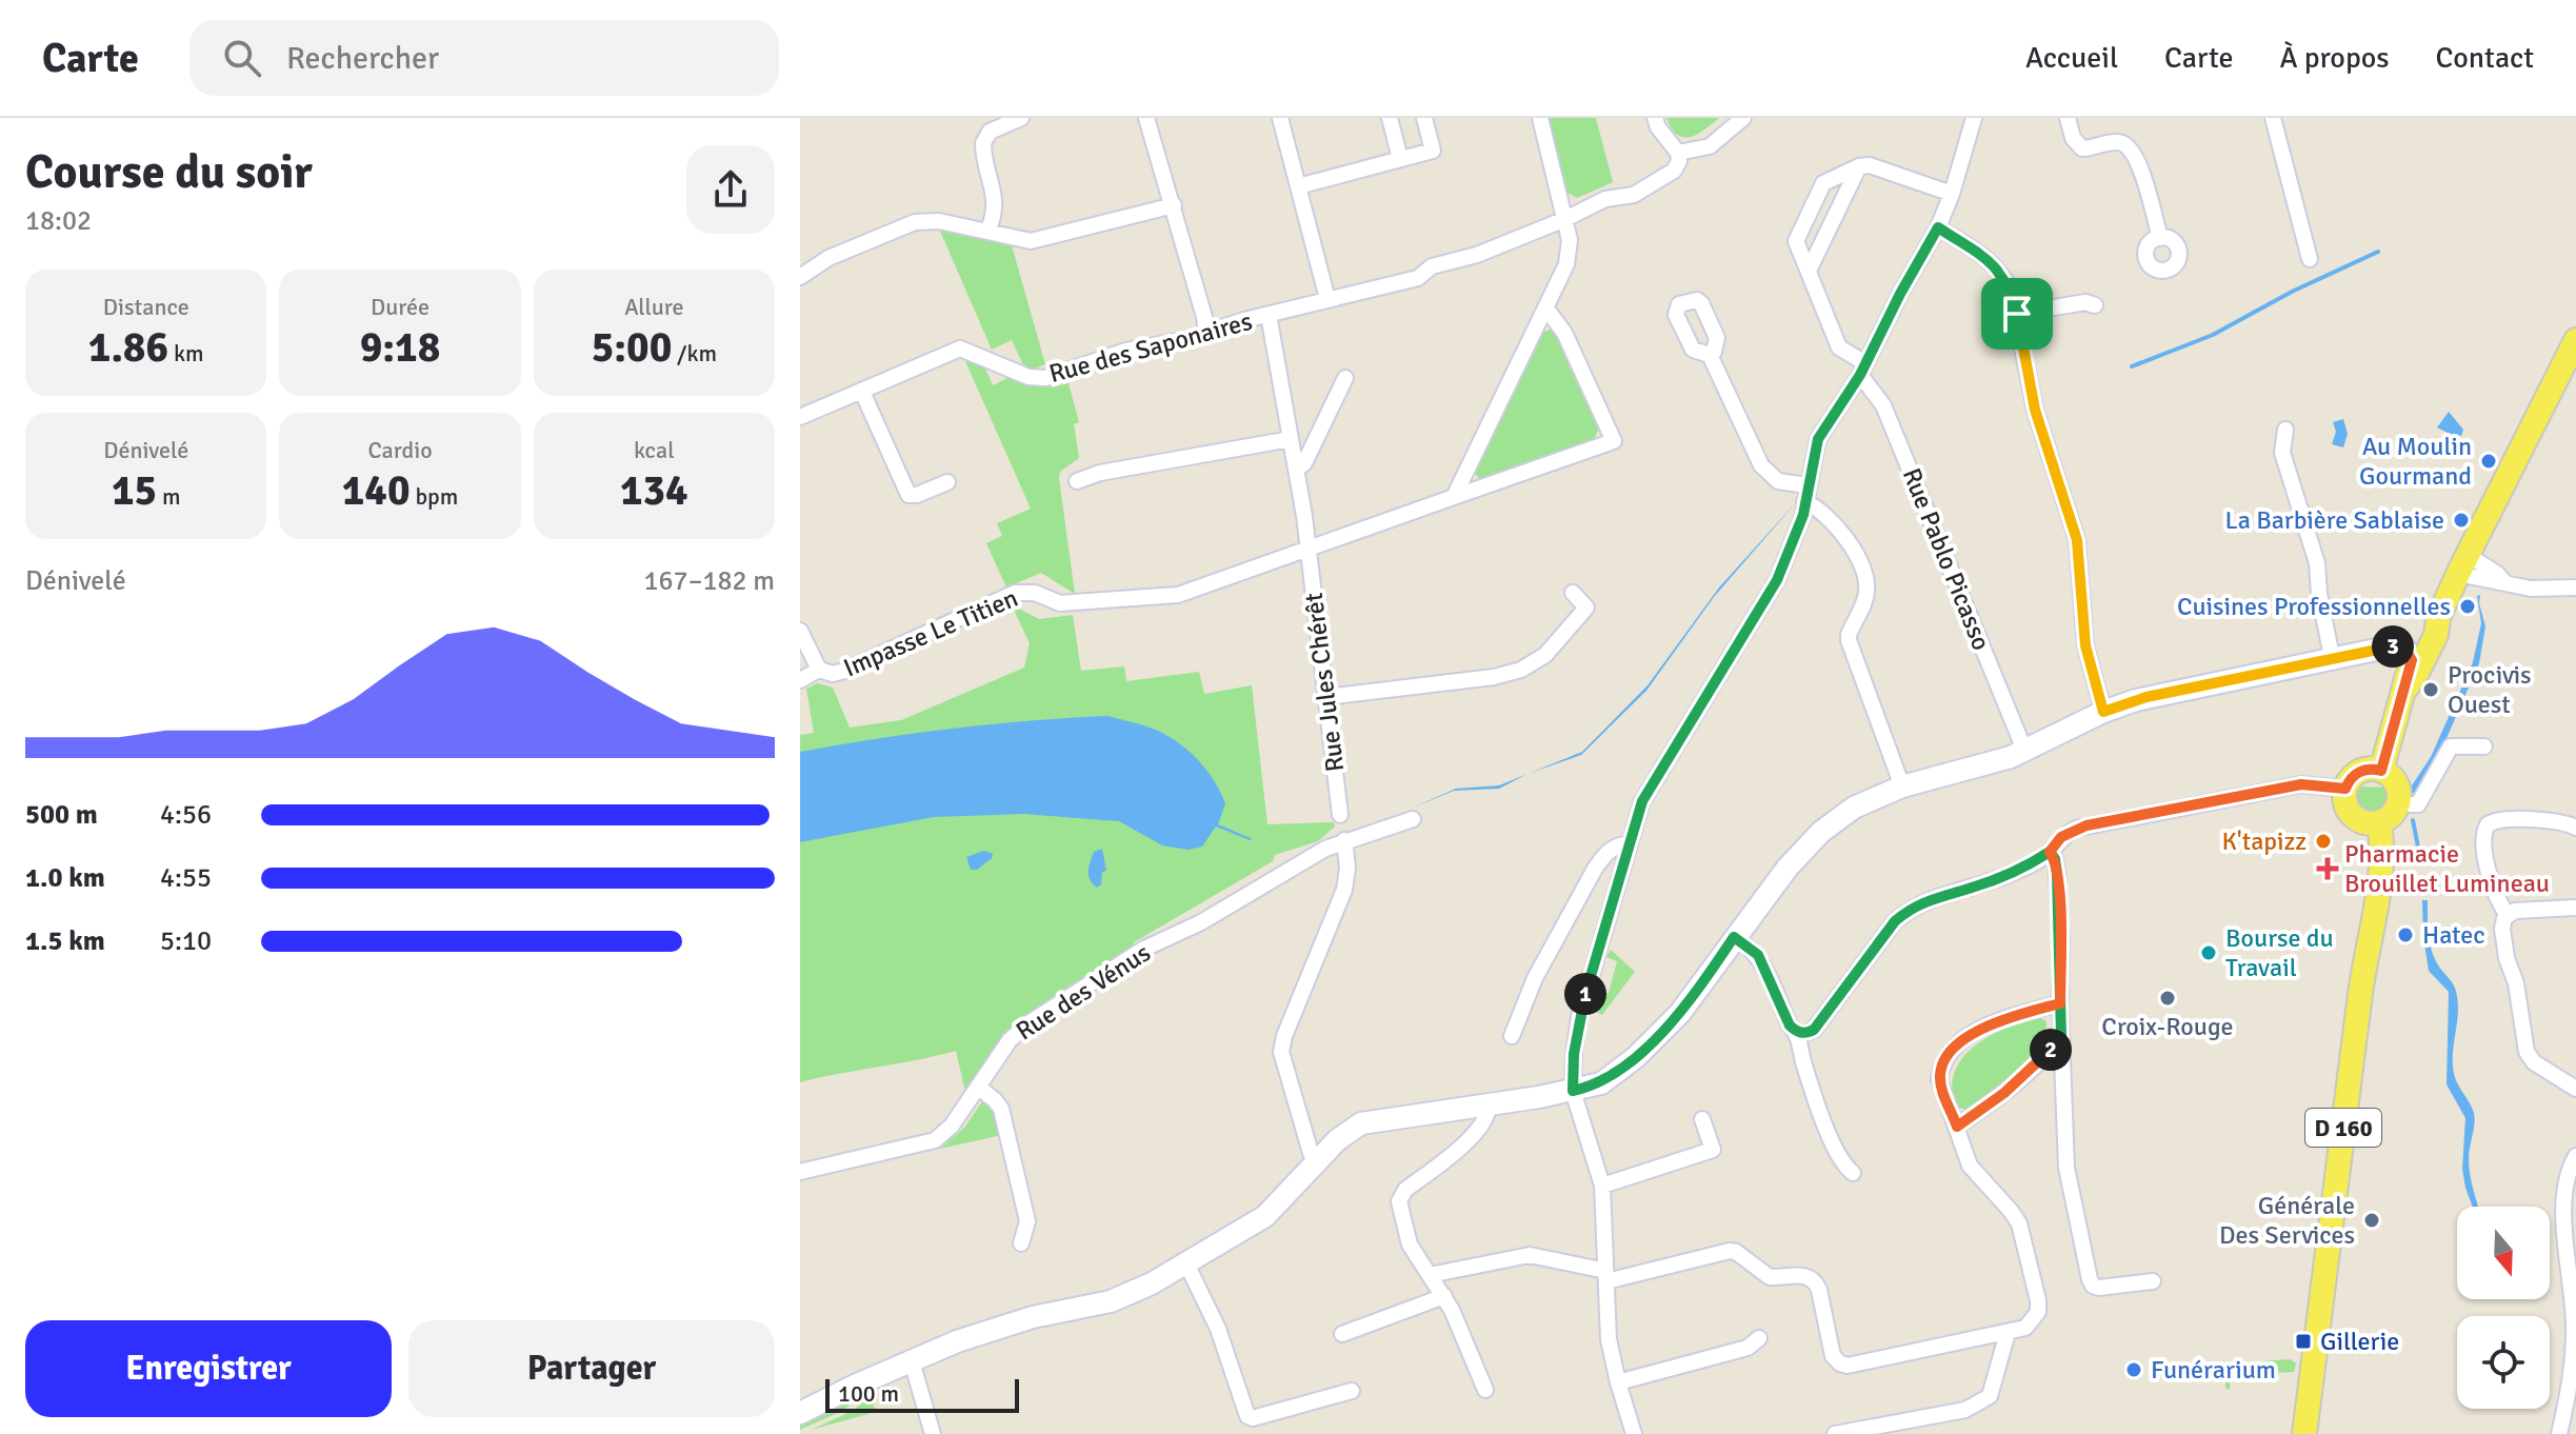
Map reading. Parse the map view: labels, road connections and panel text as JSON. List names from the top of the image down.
{
  "streets": {
    "main road": ["D 160"],
    "street": [
      "Rue des Saponaires",
      "Rue Pablo Picasso",
      "Impasse Le Titien",
      "Rue Jules Chérêt",
      "Rue des Vénus"
    ]
  },
  "crossings": [
    ["Rue des Saponaires", "Rue Jules Chérêt"],
    ["Impasse Le Titien", "Rue Jules Chérêt"]
  ],
  "places": {
    "other": [
      "Au Moulin Gourmand",
      "La Barbière Sablaise",
      "Cuisines Professionnelles",
      "Procivis Ouest",
      "K'tapizz",
      "Hatec",
      "Bourse du Travail",
      "Croix-Rouge",
      "Générale Des Services",
      "Funérarium"
    ],
    "health": ["Pharmacie Brouillet Lumineau"],
    "transit": ["Gillerie"]
  },
  "scale_bar": "100 m",
  "north": "bottom",
  "page": {
    "header": "Carte",
    "search": "Rechercher",
    "nav": [
      "Accueil",
      "Carte",
      "À propos",
      "Contact"
    ],
    "heading": ["Course du soir", "18:02"],
    "stats": [
      ["Distance", "1.86 km"],
      ["Durée", "9:18"],
      ["Allure", "5:00 /km"],
      ["Dénivelé", "15 m"],
      ["Cardio", "140 bpm"],
      ["kcal", "134"]
    ],
    "chart": ["Dénivelé", "167–182 m"],
    "pins": ["3", "1", "2"],
    "list": [
      {
        "name": "500 m",
        "note": "4:56"
      },
      {
        "name": "1.0 km",
        "note": "4:55"
      },
      {
        "name": "1.5 km",
        "note": "5:10"
      }
    ],
    "buttons": ["Enregistrer", "Partager"],
    "scale": "100 m"
  }
}
